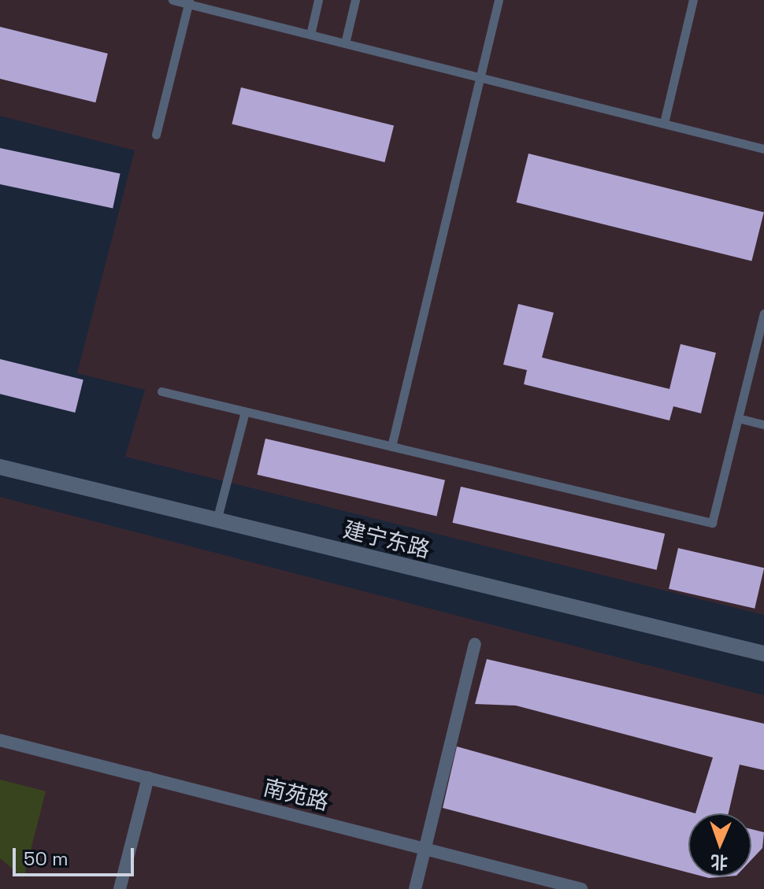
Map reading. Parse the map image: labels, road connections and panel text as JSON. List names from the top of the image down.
{
  "streets": {
    "main road": ["建宁东路"],
    "street": ["南苑路"]
  },
  "scale_bar": "50 m",
  "north": "bottom"
}
